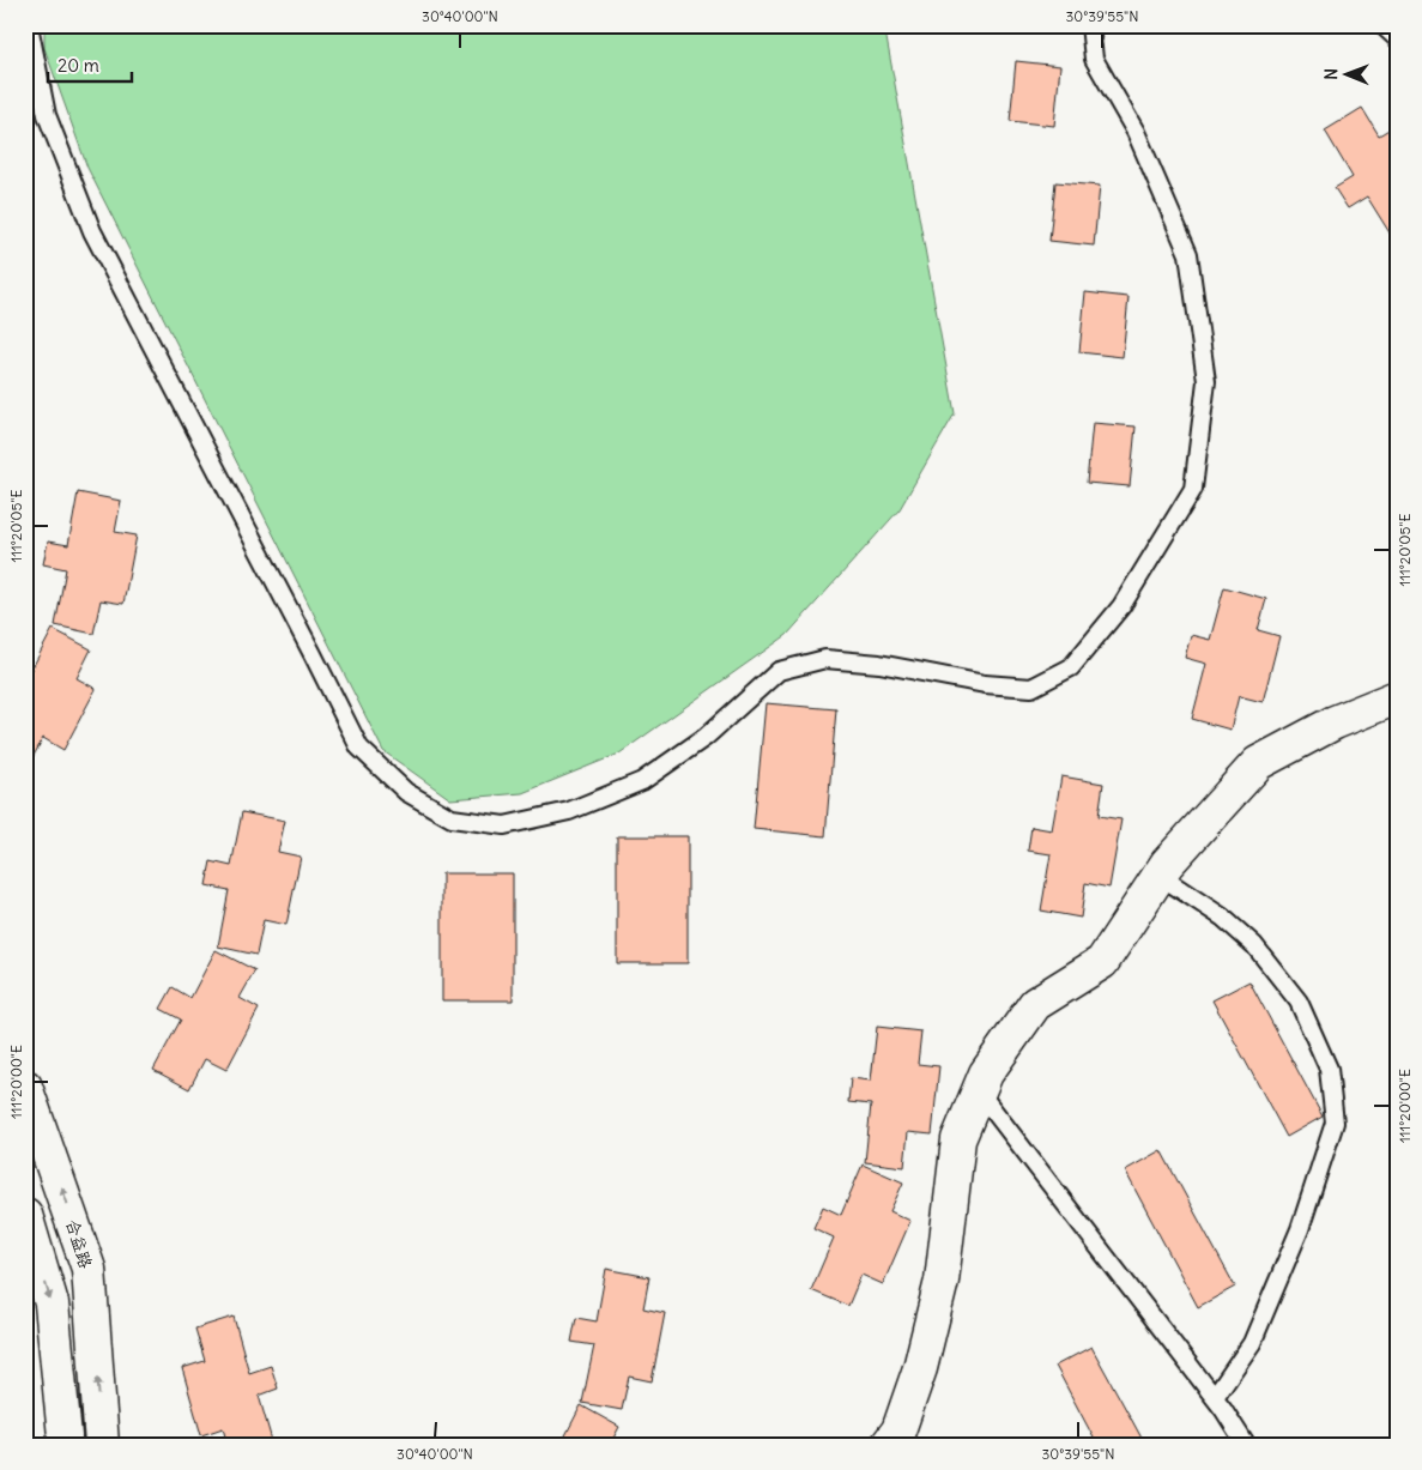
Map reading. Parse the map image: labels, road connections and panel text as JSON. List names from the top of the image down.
{
  "streets": {
    "street": ["合益路"]
  },
  "scale_bar": "20 m",
  "north": "left",
  "coordinates": [
    "30°40'00\"N",
    "30°39'55\"N",
    "111°20'05\"E",
    "111°20'00\"E"
  ]
}
